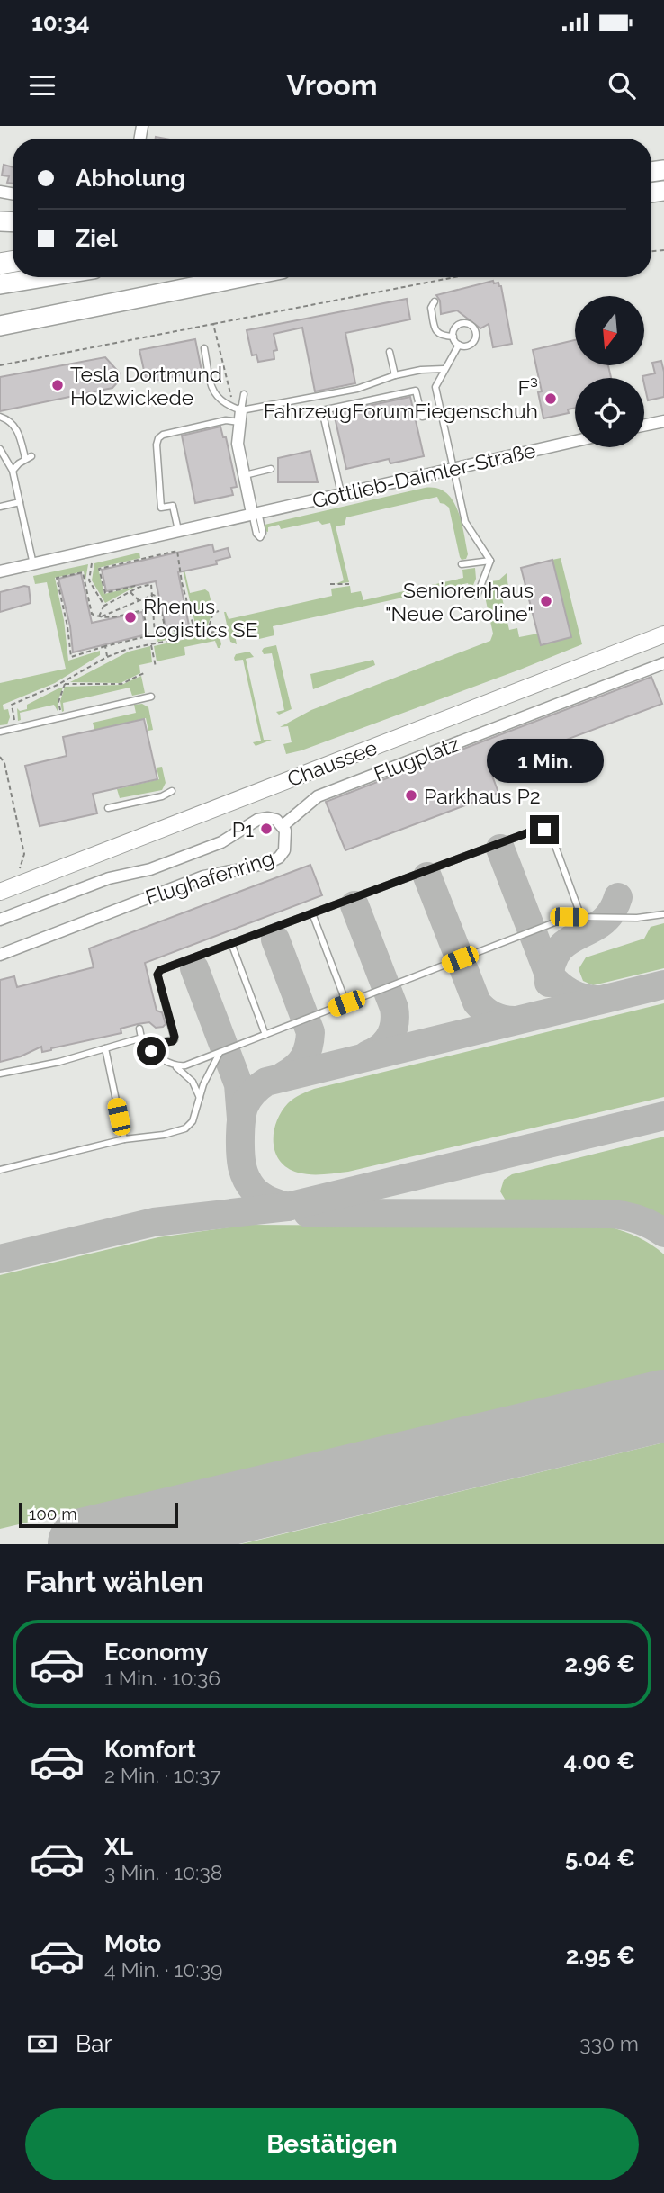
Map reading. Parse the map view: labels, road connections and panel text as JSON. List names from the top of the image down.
{
  "streets": {
    "main road": ["Chaussee"],
    "street": ["Gottlieb-Daimler-Straße", "Flugplatz", "Flughafenring"]
  },
  "crossings": [
    ["Flugplatz", "Flughafenring"]
  ],
  "places": [
    "Tesla Dortmund Holzwickede",
    "F³ FahrzeugForumFiegenschuh",
    "Seniorenhaus \"Neue Caroline\"",
    "Rhenus Logistics SE",
    "Parkhaus P2",
    "P1"
  ],
  "scale_bar": "100 m",
  "north": "bottom",
  "page": {
    "status": "10:34",
    "header": "Vroom",
    "banner": ["Abholung", "Ziel"],
    "bubble": "1 Min.",
    "scale": "100 m",
    "heading": "Fahrt wählen",
    "list": [
      {
        "name": "Economy",
        "note": "1 Min. · 10:36",
        "value": "2.96 €"
      },
      {
        "name": "Komfort",
        "note": "2 Min. · 10:37",
        "value": "4.00 €"
      },
      {
        "name": "XL",
        "note": "3 Min. · 10:38",
        "value": "5.04 €"
      },
      {
        "name": "Moto",
        "note": "4 Min. · 10:39",
        "value": "2.95 €"
      }
    ],
    "pay": ["Bar", "330 m"],
    "buttons": "Bestätigen"
  }
}
